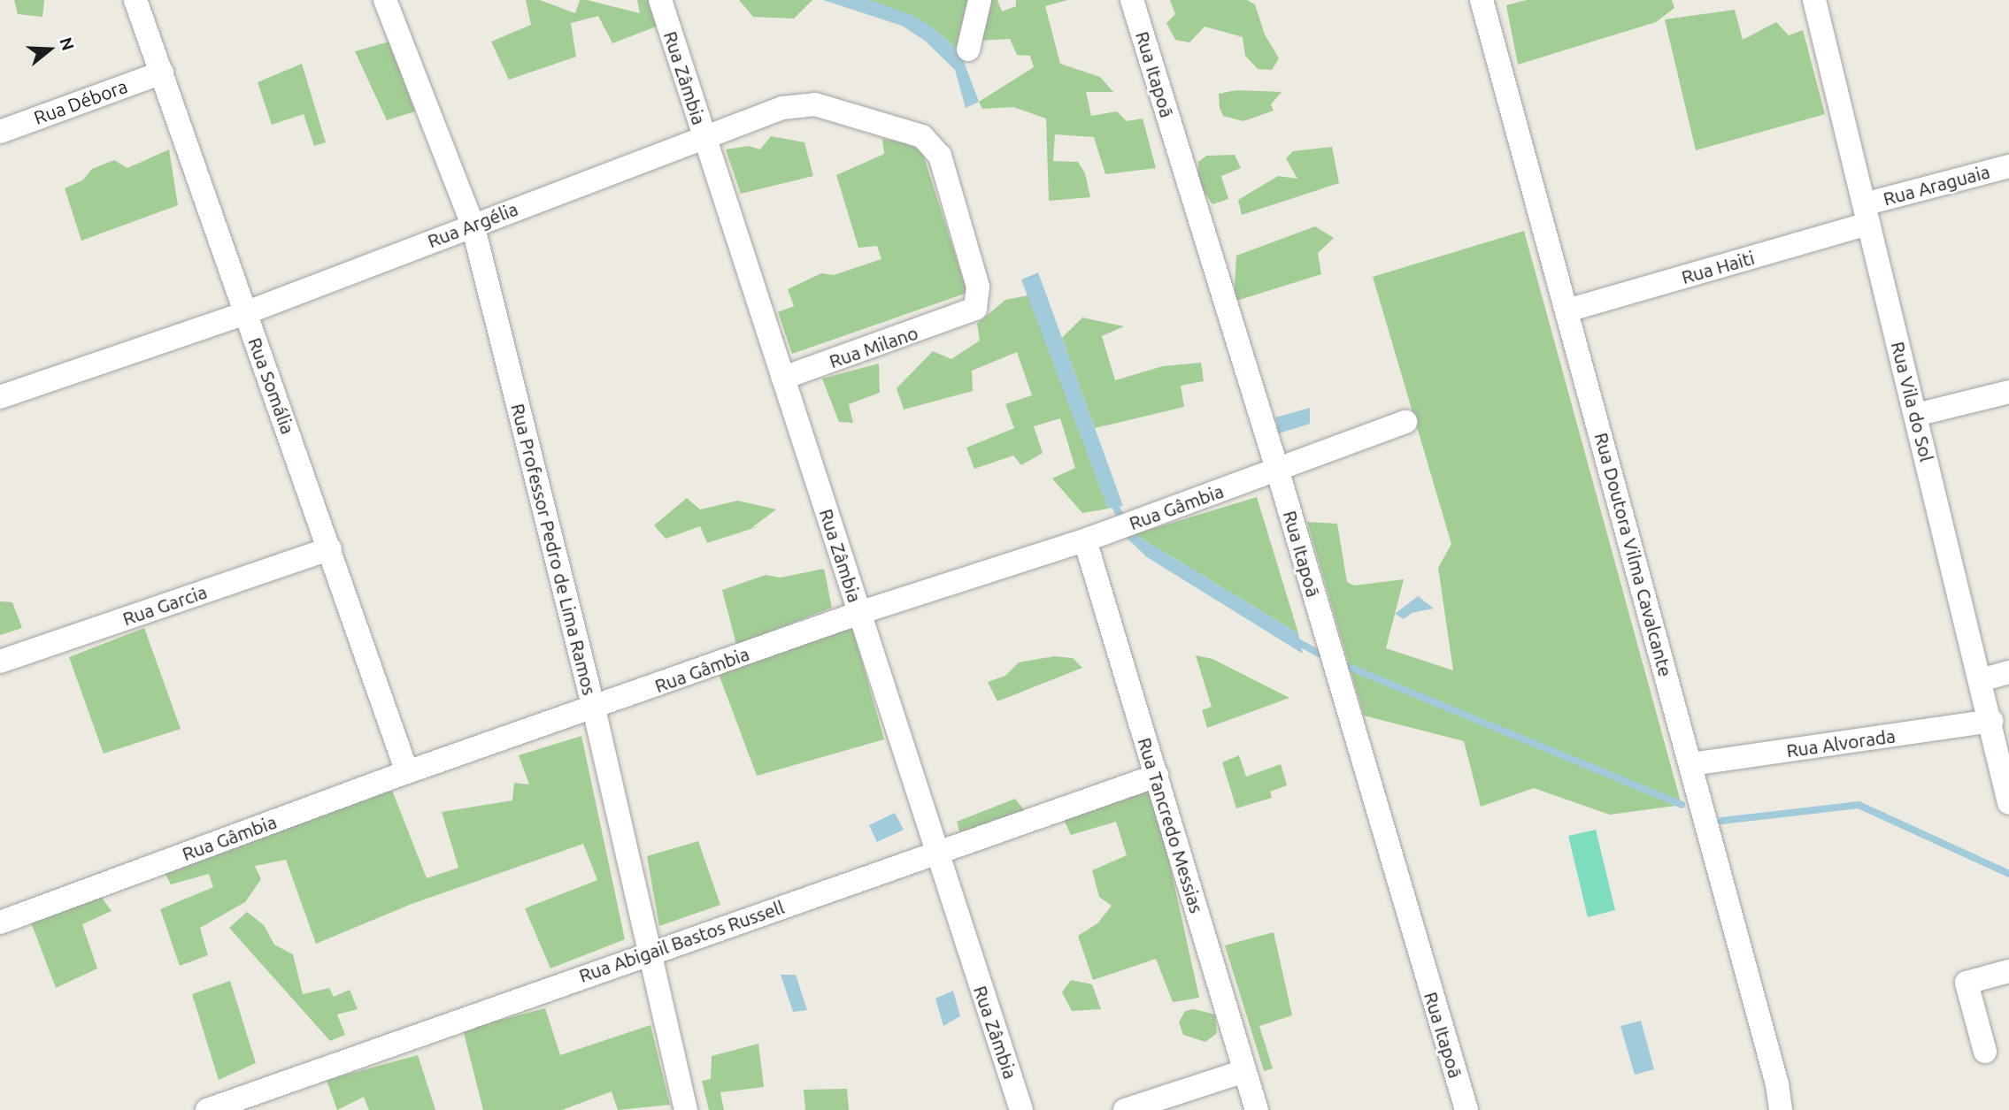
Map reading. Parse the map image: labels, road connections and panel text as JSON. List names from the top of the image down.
{
  "streets": {
    "street": [
      "Rua Itapoã",
      "Rua Zâmbia",
      "Rua Débora",
      "Rua Araguaia",
      "Rua Argélia",
      "Rua Haiti",
      "Rua Milano",
      "Rua Somália",
      "Rua Vila do Sol",
      "Rua Gâmbia",
      "Rua Professor Pedro de Lima Ramos",
      "Rua Doutora Vilma Cavalcante",
      "Rua Garcia",
      "Rua Alvorada",
      "Rua Tancredo Messias",
      "Rua Abigail Bastos Russell"
    ]
  },
  "crossings": [
    ["Rua Itapoã", "Rua Gâmbia"],
    ["Rua Zâmbia", "Rua Argélia"],
    ["Rua Zâmbia", "Rua Milano"],
    ["Rua Zâmbia", "Rua Gâmbia"],
    ["Rua Zâmbia", "Rua Abigail Bastos Russell"],
    ["Rua Débora", "Rua Somália"],
    ["Rua Araguaia", "Rua Haiti"],
    ["Rua Araguaia", "Rua Vila do Sol"],
    ["Rua Argélia", "Rua Milano"],
    ["Rua Argélia", "Rua Somália"],
    ["Rua Argélia", "Rua Professor Pedro de Lima Ramos"],
    ["Rua Haiti", "Rua Vila do Sol"],
    ["Rua Haiti", "Rua Doutora Vilma Cavalcante"],
    ["Rua Somália", "Rua Gâmbia"],
    ["Rua Somália", "Rua Garcia"],
    ["Rua Vila do Sol", "Rua Alvorada"],
    ["Rua Gâmbia", "Rua Professor Pedro de Lima Ramos"],
    ["Rua Gâmbia", "Rua Tancredo Messias"],
    ["Rua Professor Pedro de Lima Ramos", "Rua Abigail Bastos Russell"],
    ["Rua Doutora Vilma Cavalcante", "Rua Alvorada"],
    ["Rua Tancredo Messias", "Rua Abigail Bastos Russell"]
  ],
  "north": "right"
}
